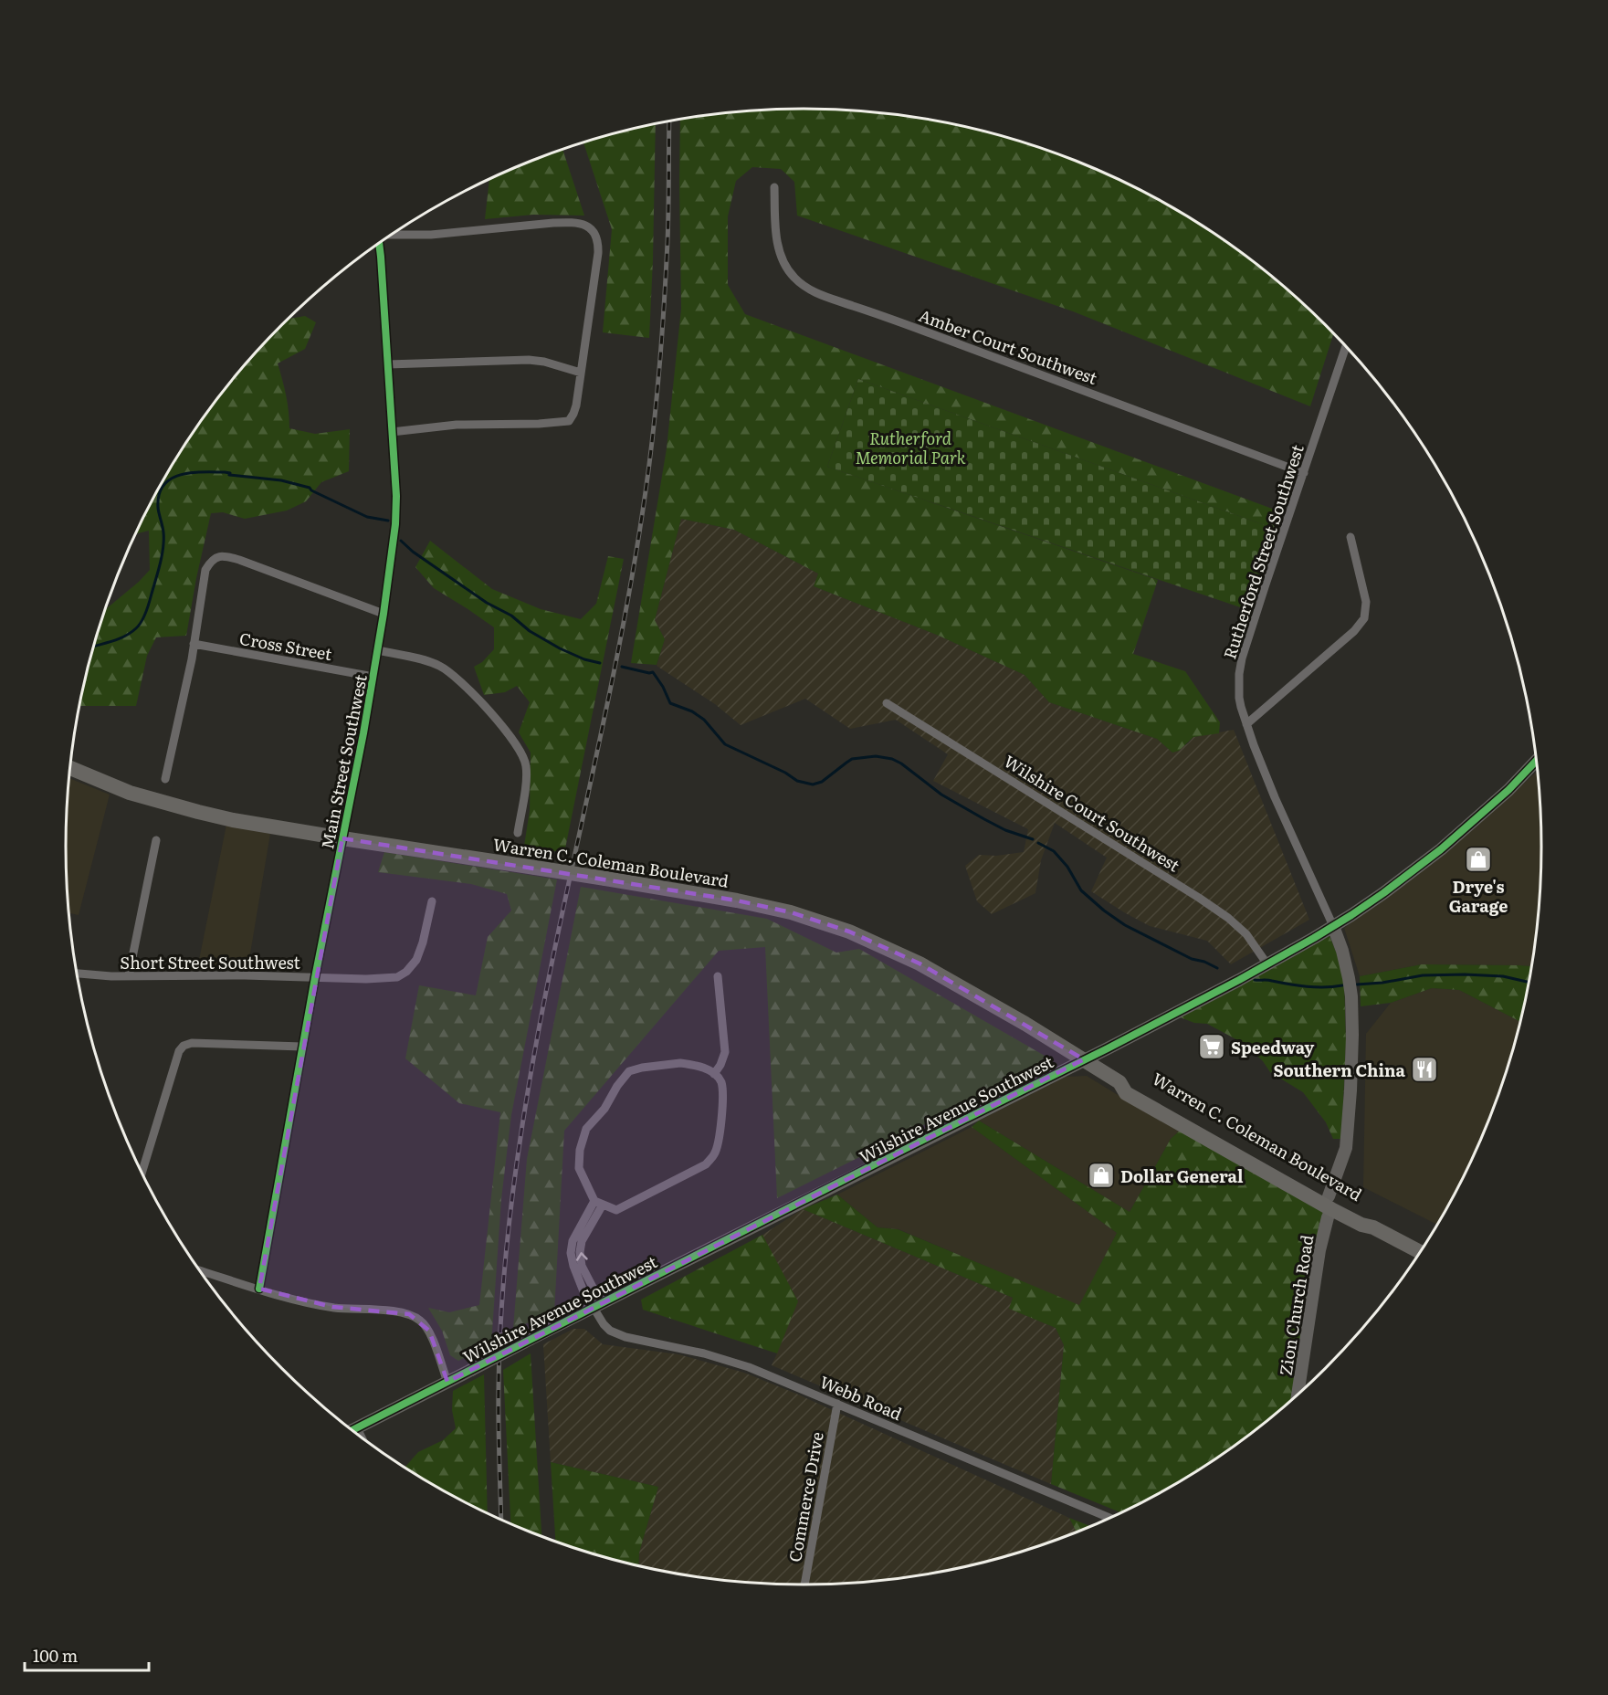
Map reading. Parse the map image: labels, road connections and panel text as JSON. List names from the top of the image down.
{
  "streets": {
    "highway": ["Warren C. Coleman Boulevard"],
    "street": [
      "Amber Court Southwest",
      "Rutherford Street Southwest",
      "Cross Street",
      "Main Street Southwest",
      "Wilshire Court Southwest",
      "Short Street Southwest",
      "Wilshire Avenue Southwest",
      "Zion Church Road",
      "Webb Road",
      "Commerce Drive"
    ]
  },
  "crossings": [
    ["Amber Court Southwest", "Rutherford Street Southwest"],
    ["Rutherford Street Southwest", "Wilshire Avenue Southwest"],
    ["Rutherford Street Southwest", "Zion Church Road"],
    ["Cross Street", "Main Street Southwest"],
    ["Main Street Southwest", "Warren C. Coleman Boulevard"],
    ["Main Street Southwest", "Short Street Southwest"],
    ["Wilshire Court Southwest", "Wilshire Avenue Southwest"],
    ["Warren C. Coleman Boulevard", "Wilshire Avenue Southwest"],
    ["Warren C. Coleman Boulevard", "Zion Church Road"],
    ["Wilshire Avenue Southwest", "Zion Church Road"],
    ["Wilshire Avenue Southwest", "Webb Road"],
    ["Webb Road", "Commerce Drive"]
  ],
  "parks": ["Rutherford Memorial Park"],
  "places": {
    "shop": ["Drye's Garage", "Dollar General"],
    "supermarket": ["Speedway"],
    "restaurant": ["Southern China"]
  },
  "scale_bar": "100 m"
}
